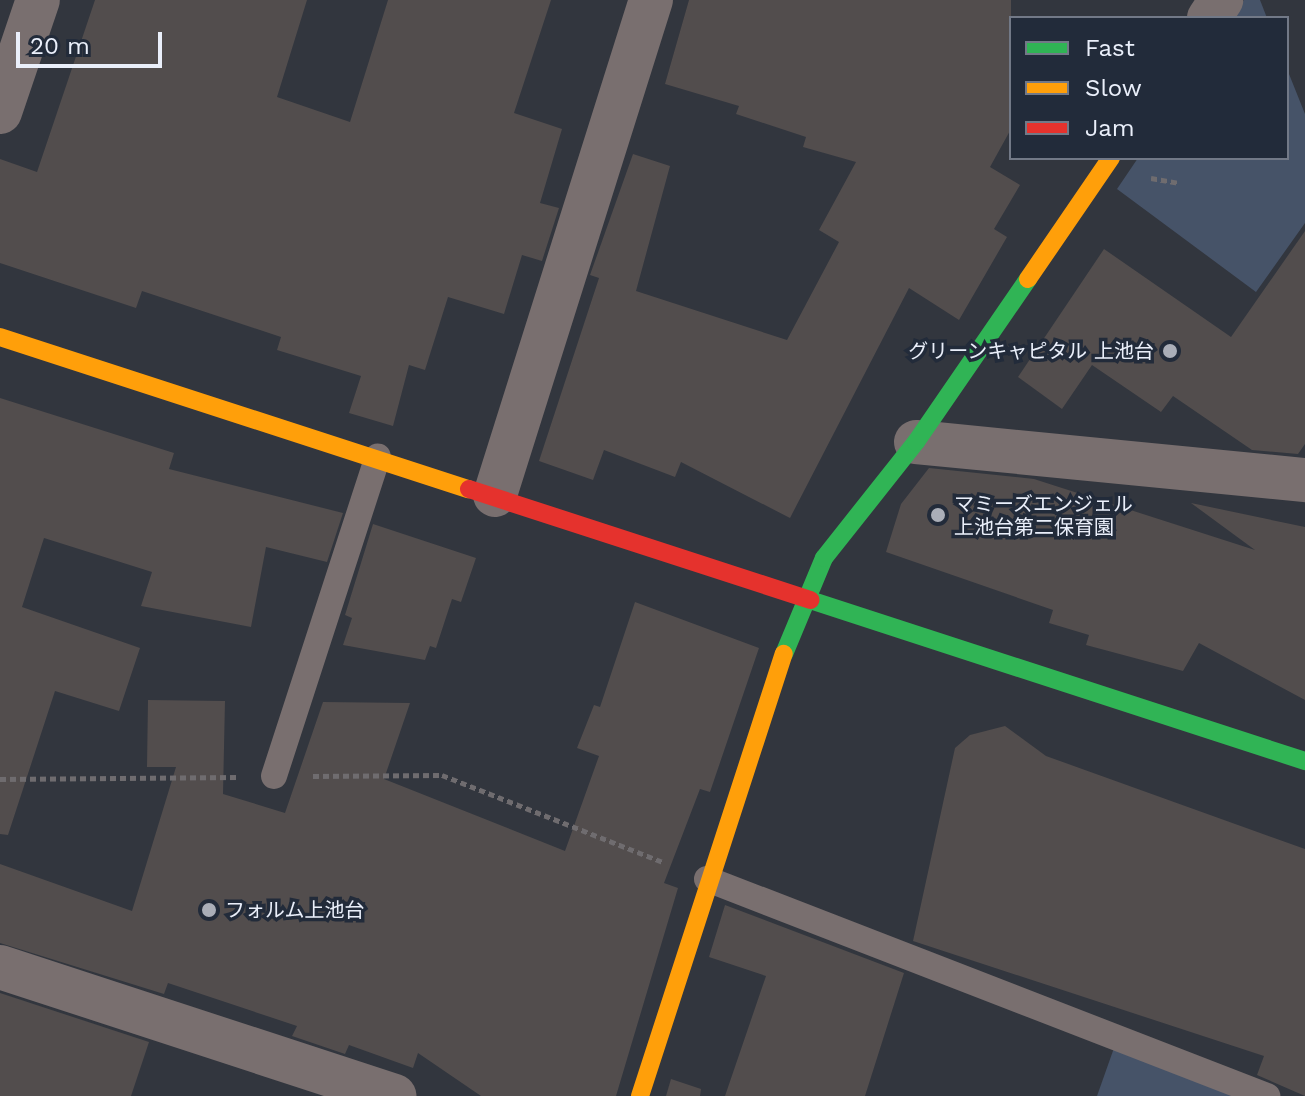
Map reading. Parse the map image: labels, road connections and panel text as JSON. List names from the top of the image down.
{
  "places": ["グリーンキャピタル 上池台", "マミーズエンジェル 上池台第二保育園", "フォルム上池台"],
  "legend": ["Fast", "Slow", "Jam"],
  "scale_bar": "20 m"
}
